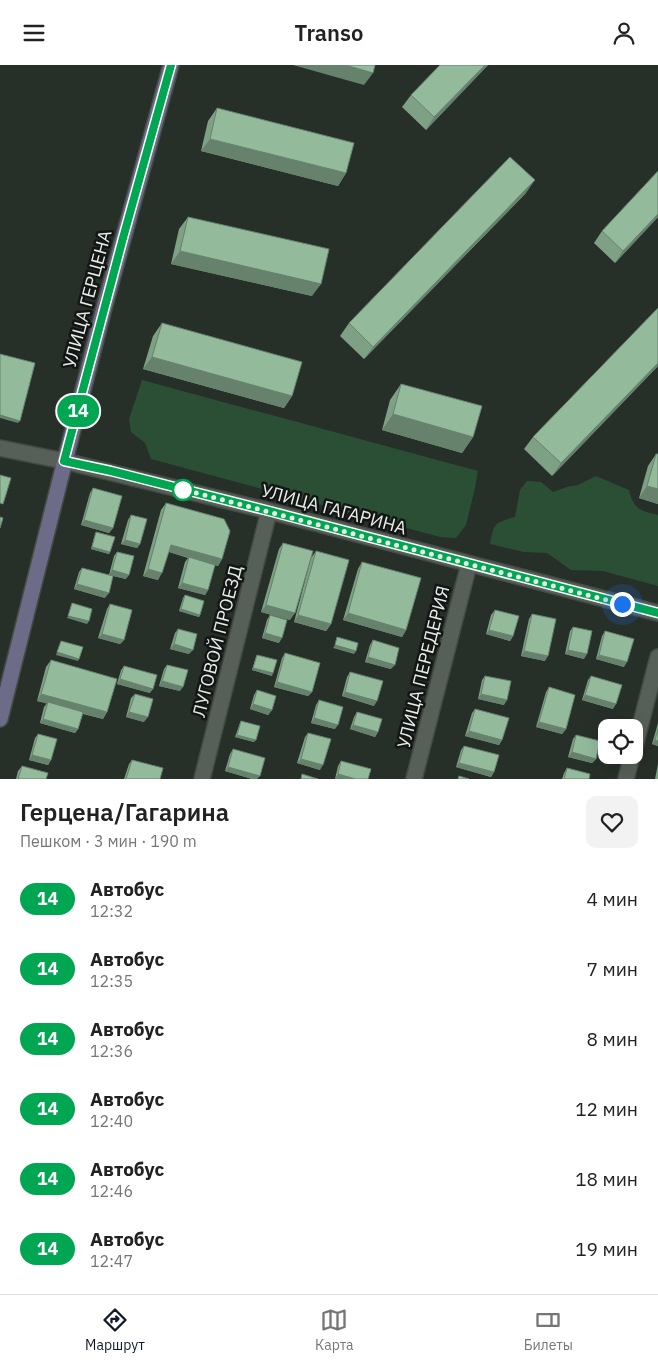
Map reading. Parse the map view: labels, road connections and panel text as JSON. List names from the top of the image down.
{
  "streets": {
    "main road": ["УЛИЦА ГЕРЦЕНА"],
    "street": ["УЛИЦА ГАГАРИНА", "ЛУГОВОЙ ПРОЕЗД", "УЛИЦА ПЕРЕДЕРИЯ"]
  },
  "crossings": [
    ["УЛИЦА ГЕРЦЕНА", "УЛИЦА ГАГАРИНА"],
    ["УЛИЦА ГАГАРИНА", "ЛУГОВОЙ ПРОЕЗД"],
    ["УЛИЦА ГАГАРИНА", "УЛИЦА ПЕРЕДЕРИЯ"]
  ],
  "lines": ["bus line 14"],
  "page": {
    "header": "Transo",
    "on_map": "14",
    "heading": ["Герцена/Гагарина", "Пешком · 3 мин · 190 m"],
    "list": [
      {
        "mark": "14",
        "name": "Автобус",
        "note": "12:32",
        "value": "4 мин"
      },
      {
        "mark": "14",
        "name": "Автобус",
        "note": "12:35",
        "value": "7 мин"
      },
      {
        "mark": "14",
        "name": "Автобус",
        "note": "12:36",
        "value": "8 мин"
      },
      {
        "mark": "14",
        "name": "Автобус",
        "note": "12:40",
        "value": "12 мин"
      },
      {
        "mark": "14",
        "name": "Автобус",
        "note": "12:46",
        "value": "18 мин"
      },
      {
        "mark": "14",
        "name": "Автобус",
        "note": "12:47",
        "value": "19 мин"
      }
    ],
    "tabs": ["Маршрут", "Карта", "Билеты"]
  }
}
